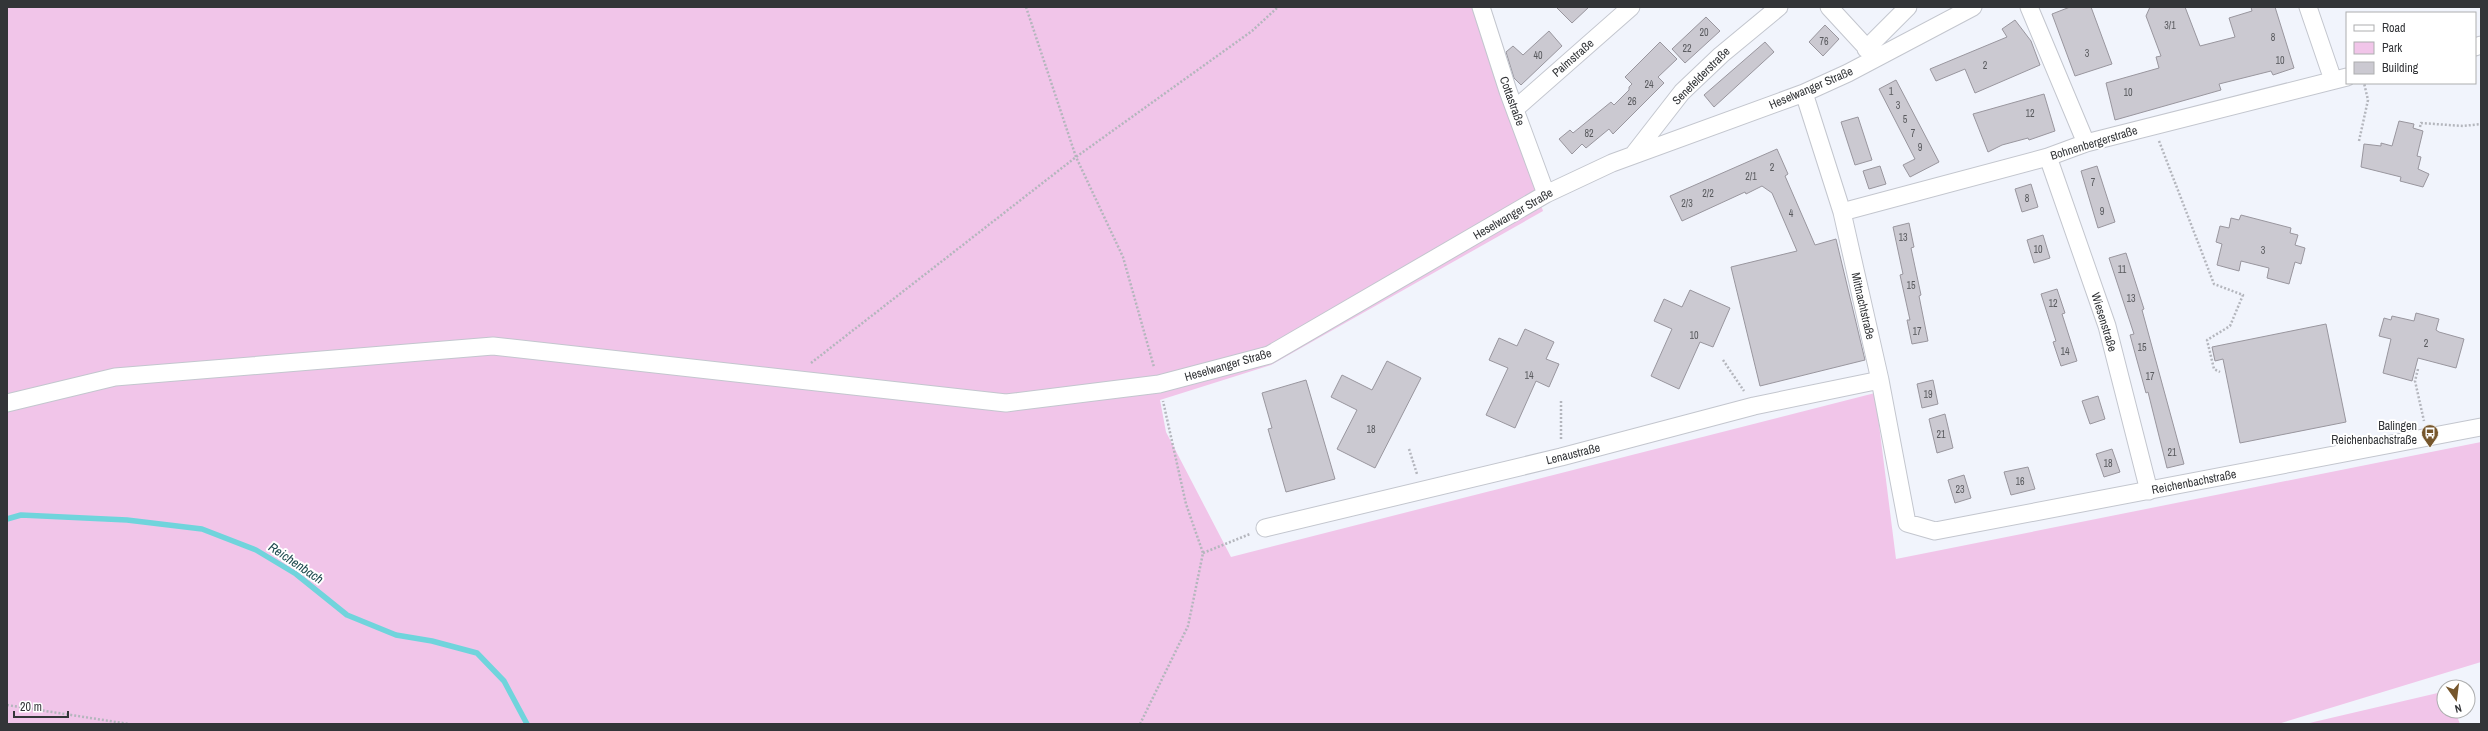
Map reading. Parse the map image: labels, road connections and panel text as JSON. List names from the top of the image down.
{
  "streets": {
    "street": [
      "Palmstraße",
      "Senefelderstraße",
      "Heselwanger Straße",
      "Cottastraße",
      "Bohnenbergerstraße",
      "Mittnachtstraße",
      "Wiesenstraße",
      "Lenaustraße",
      "Reichenbachstraße"
    ]
  },
  "crossings": [
    ["Palmstraße", "Cottastraße"],
    ["Senefelderstraße", "Heselwanger Straße"],
    ["Heselwanger Straße", "Cottastraße"],
    ["Heselwanger Straße", "Mittnachtstraße"],
    ["Bohnenbergerstraße", "Mittnachtstraße"],
    ["Bohnenbergerstraße", "Wiesenstraße"],
    ["Mittnachtstraße", "Lenaustraße"],
    ["Mittnachtstraße", "Reichenbachstraße"],
    ["Wiesenstraße", "Reichenbachstraße"]
  ],
  "water": ["Reichenbach"],
  "places": {
    "bus stop": ["Balingen Reichenbachstraße"]
  },
  "house_numbers": [
    "3/1",
    "20",
    "8",
    "76",
    "22",
    "3",
    "40",
    "10",
    "2",
    "24",
    "1",
    "10",
    "26",
    "3",
    "12",
    "5",
    "82",
    "7",
    "9",
    "2",
    "2/1",
    "7",
    "2/2",
    "8",
    "2/3",
    "9",
    "4",
    "13",
    "10",
    "3",
    "11",
    "15",
    "13",
    "12",
    "17",
    "10",
    "2",
    "15",
    "14",
    "14",
    "17",
    "19",
    "18",
    "21",
    "21",
    "18",
    "16",
    "23"
  ],
  "legend": ["Road", "Park", "Building"],
  "scale_bar": "20 m",
  "north": "bottom"
}
